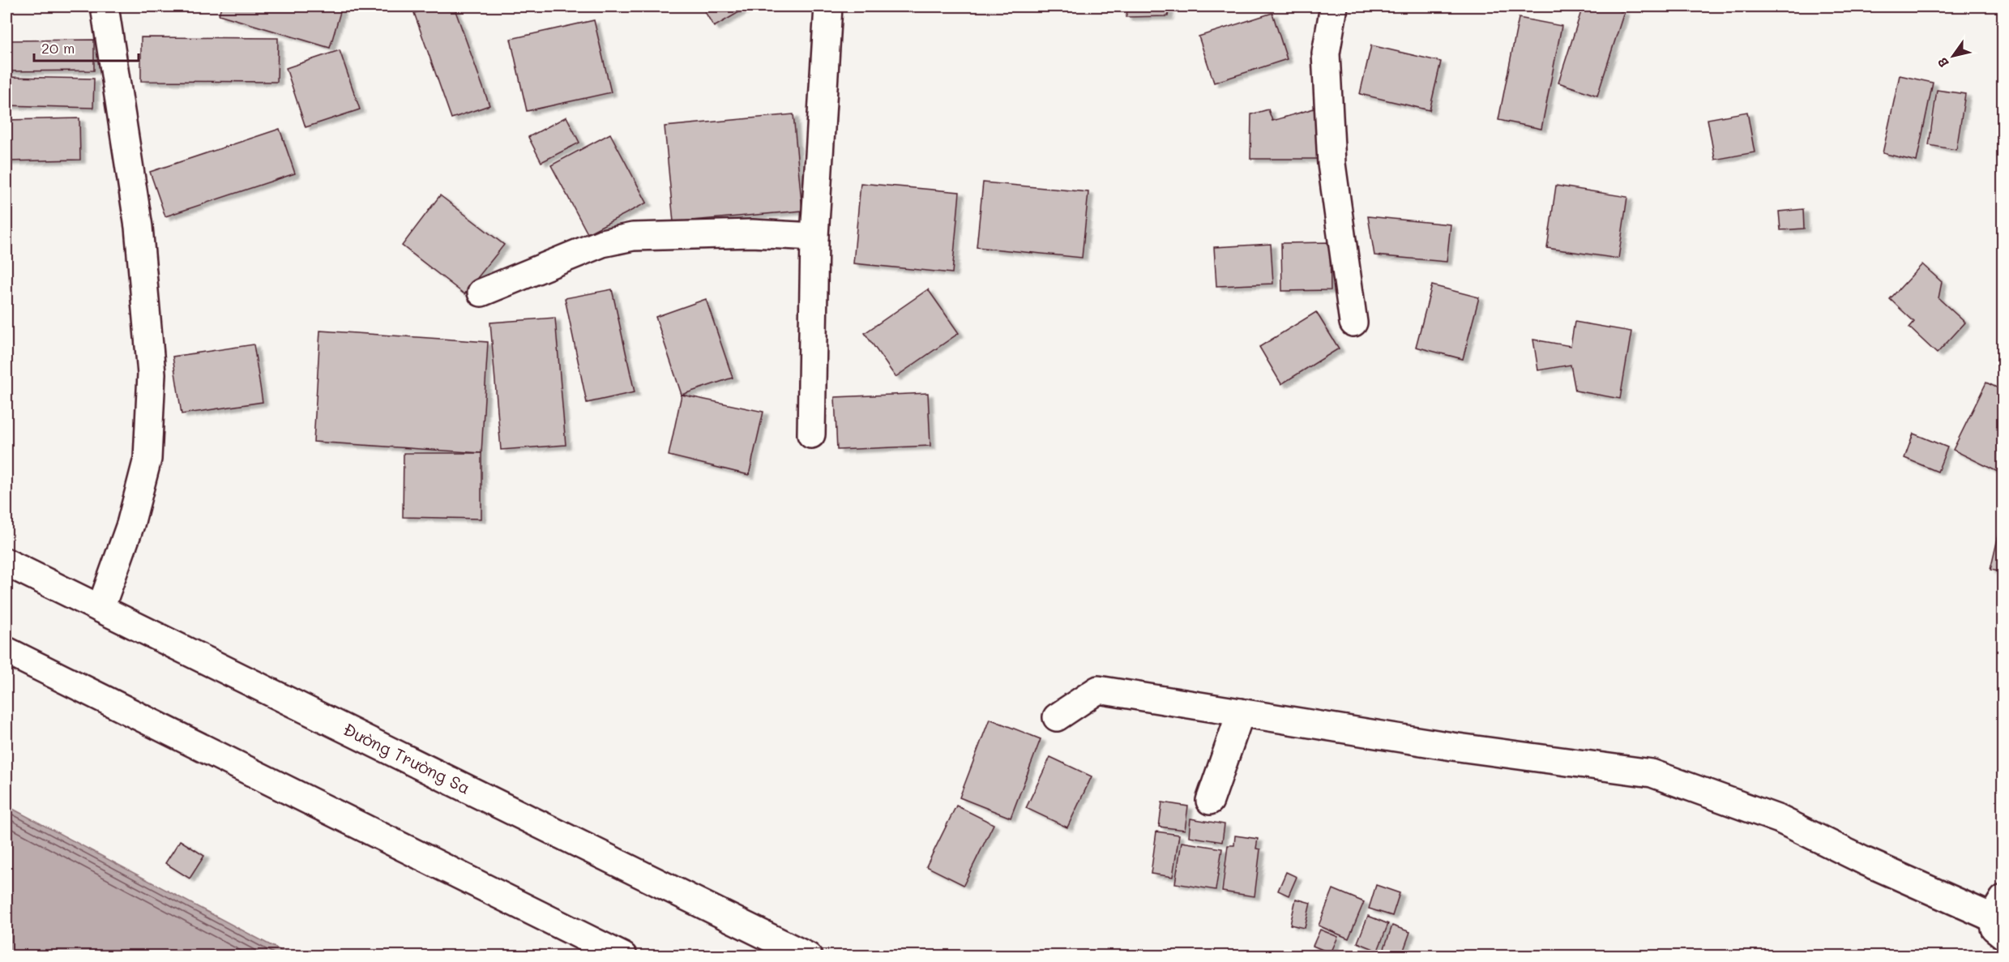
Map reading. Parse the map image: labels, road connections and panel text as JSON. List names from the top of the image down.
{
  "streets": {
    "street": ["Đường Trường Sa"]
  },
  "scale_bar": "20 m",
  "north": "bottom left"
}
